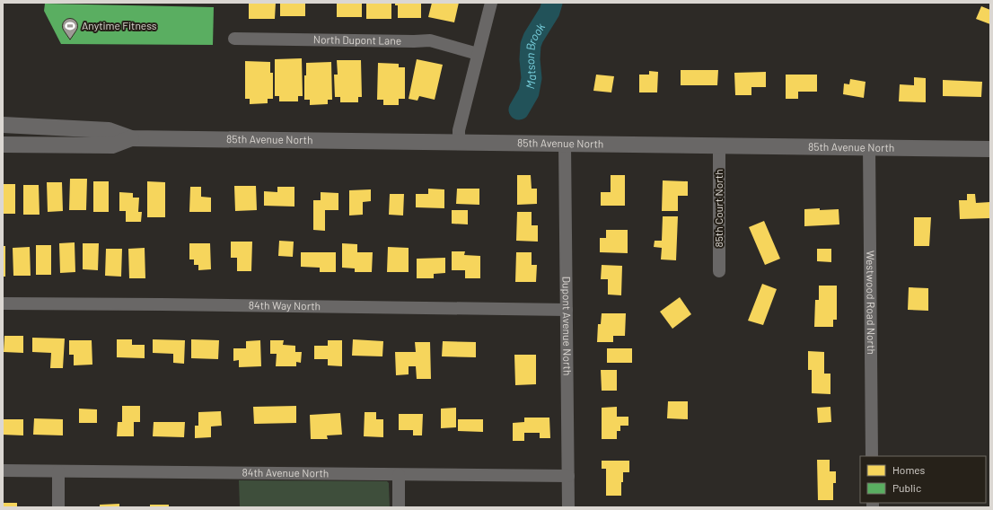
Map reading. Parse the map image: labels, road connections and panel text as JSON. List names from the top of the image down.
{
  "streets": {
    "street": [
      "North Dupont Lane",
      "85th Avenue North",
      "85th Court North",
      "Westwood Road North",
      "84th Way North",
      "Dupont Avenue North",
      "84th Avenue North"
    ]
  },
  "crossings": [
    ["85th Avenue North", "85th Court North"],
    ["85th Avenue North", "Westwood Road North"],
    ["85th Avenue North", "Dupont Avenue North"],
    ["84th Way North", "Dupont Avenue North"],
    ["Dupont Avenue North", "84th Avenue North"]
  ],
  "water": ["Matson Brook"],
  "places": {
    "sports": ["Anytime Fitness"]
  },
  "legend": ["Homes", "Public"]
}
